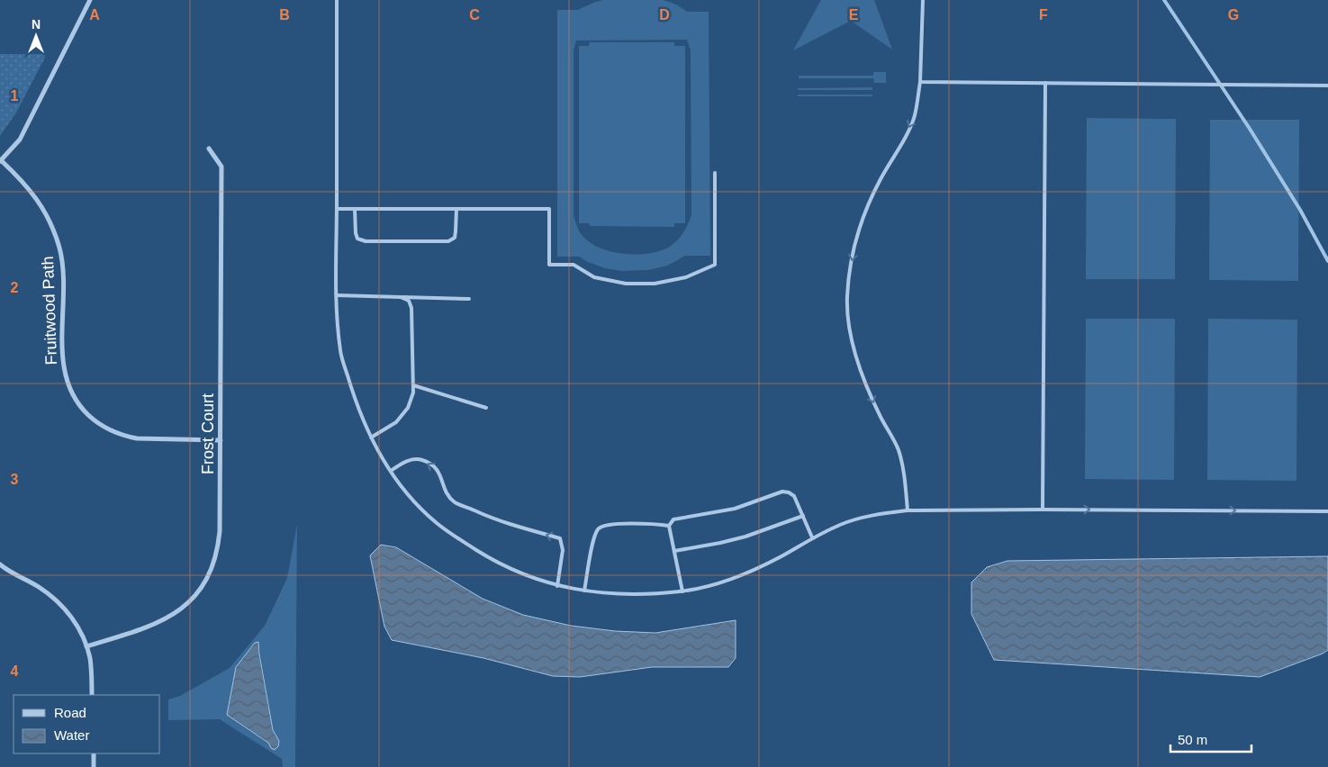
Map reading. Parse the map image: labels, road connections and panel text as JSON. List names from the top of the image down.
{
  "streets": {
    "street": ["Fruitwood Path", "Frost Court"]
  },
  "crossings": [
    ["Fruitwood Path", "Frost Court"]
  ],
  "legend": ["Road", "Water"],
  "scale_bar": "50 m",
  "north": "top",
  "grid": {
    "columns": [
      "A",
      "B",
      "C",
      "D",
      "E",
      "F",
      "G"
    ],
    "rows": [
      "1",
      "2",
      "3",
      "4"
    ]
  }
}
